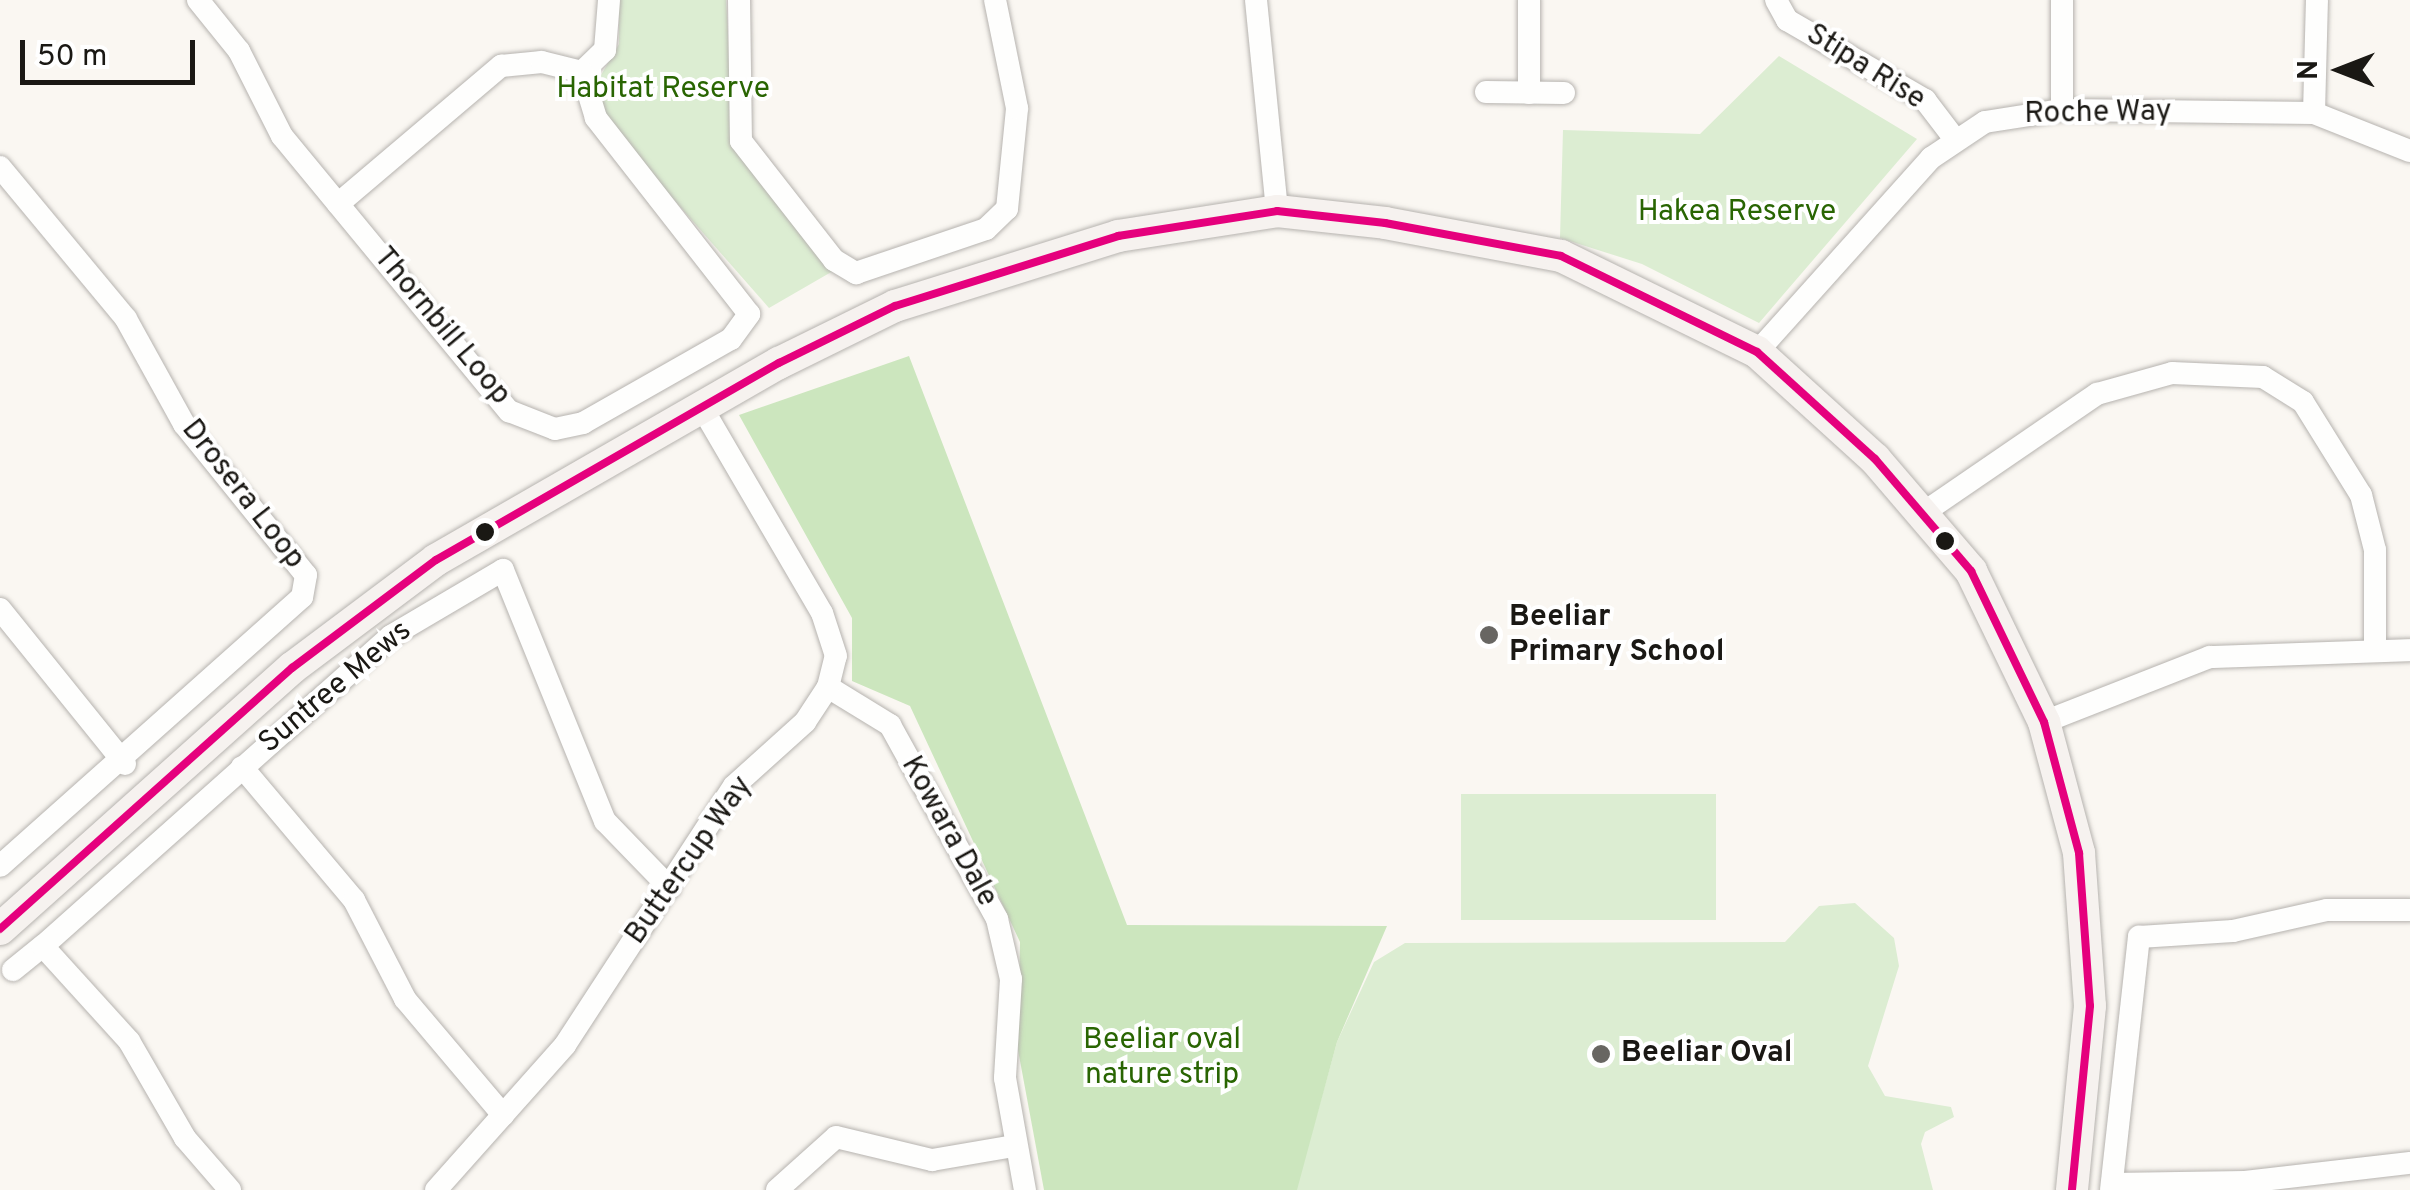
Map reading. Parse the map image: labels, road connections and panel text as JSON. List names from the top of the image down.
{
  "streets": {
    "street": [
      "Stipa Rise",
      "Roche Way",
      "Thornbill Loop",
      "Drosera Loop",
      "Suntree Mews",
      "Kowara Dale",
      "Buttercup Way"
    ]
  },
  "crossings": [
    ["Stipa Rise", "Roche Way"],
    ["Suntree Mews", "Buttercup Way"],
    ["Kowara Dale", "Buttercup Way"]
  ],
  "parks": ["Habitat Reserve", "Hakea Reserve", "Beeliar oval nature strip"],
  "places": ["Beeliar Primary School", "Beeliar Oval"],
  "scale_bar": "50 m",
  "north": "left"
}
